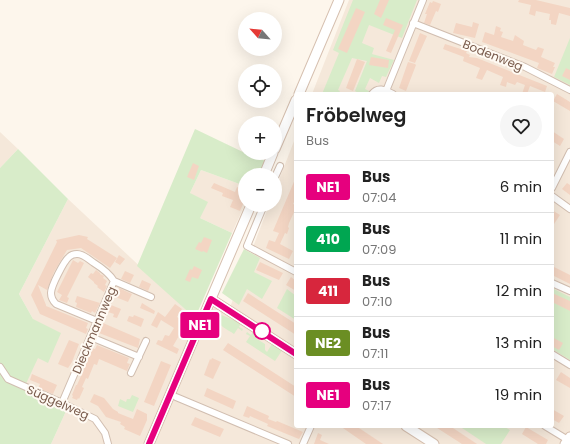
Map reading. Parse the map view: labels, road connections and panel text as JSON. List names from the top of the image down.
{
  "streets": {
    "street": ["Bodenweg", "Dieckmannweg", "Süggelweg"]
  },
  "crossings": [
    ["Dieckmannweg", "Süggelweg"]
  ],
  "lines": ["bus line NE1"],
  "north": "top left",
  "page": {
    "on_map": "NE1",
    "map_buttons": ["+", "−"],
    "heading": ["Fröbelweg", "Bus"],
    "list": [
      {
        "mark": "NE1",
        "name": "Bus",
        "note": "07:04",
        "value": "6 min"
      },
      {
        "mark": "410",
        "name": "Bus",
        "note": "07:09",
        "value": "11 min"
      },
      {
        "mark": "411",
        "name": "Bus",
        "note": "07:10",
        "value": "12 min"
      },
      {
        "mark": "NE2",
        "name": "Bus",
        "note": "07:11",
        "value": "13 min"
      },
      {
        "mark": "NE1",
        "name": "Bus",
        "note": "07:17",
        "value": "19 min"
      }
    ]
  }
}
